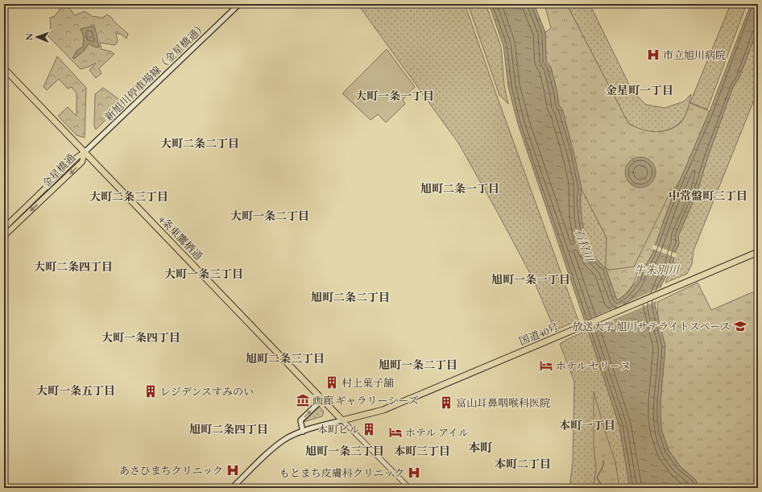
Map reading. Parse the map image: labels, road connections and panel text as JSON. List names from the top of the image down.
{
  "streets": {
    "highway": ["4条東鷹栖通", "国道40号"],
    "main road": ["新旭川停車場線（金星橋通）", "金星橋通"]
  },
  "crossings": [
    ["新旭川停車場線（金星橋通）", "金星橋通"],
    ["新旭川停車場線（金星橋通）", "4条東鷹栖通"],
    ["金星橋通", "4条東鷹栖通"],
    ["4条東鷹栖通", "国道40号"]
  ],
  "districts": [
    "金星町一丁目",
    "大町一条一丁目",
    "大町二条二丁目",
    "旭町二条一丁目",
    "中常盤町三丁目",
    "大町二条三丁目",
    "大町一条二丁目",
    "大町二条四丁目",
    "大町一条三丁目",
    "旭町一条一丁目",
    "旭町二条二丁目",
    "大町一条四丁目",
    "旭町二条三丁目",
    "旭町一条二丁目",
    "大町一条五丁目",
    "本町一丁目",
    "旭町二条四丁目",
    "本町",
    "旭町一条三丁目",
    "本町三丁目",
    "本町二丁目"
  ],
  "water": ["石狩川", "牛朱別川"],
  "places": {
    "hospital": ["市立旭川病院", "あさひまちクリニック", "もとまち皮膚科クリニック"],
    "school or university": ["放送大学 旭川サテライトスペース"],
    "hotel": ["ホテル セリーヌ", "ホテル アイル"],
    "building": [
      "村上菓子舗",
      "レジデンスすみのい",
      "富山耳鼻咽喉科医院",
      "本町ビル"
    ],
    "museum": ["画廊 ギャラリーシーズ"]
  },
  "north": "left"
}
